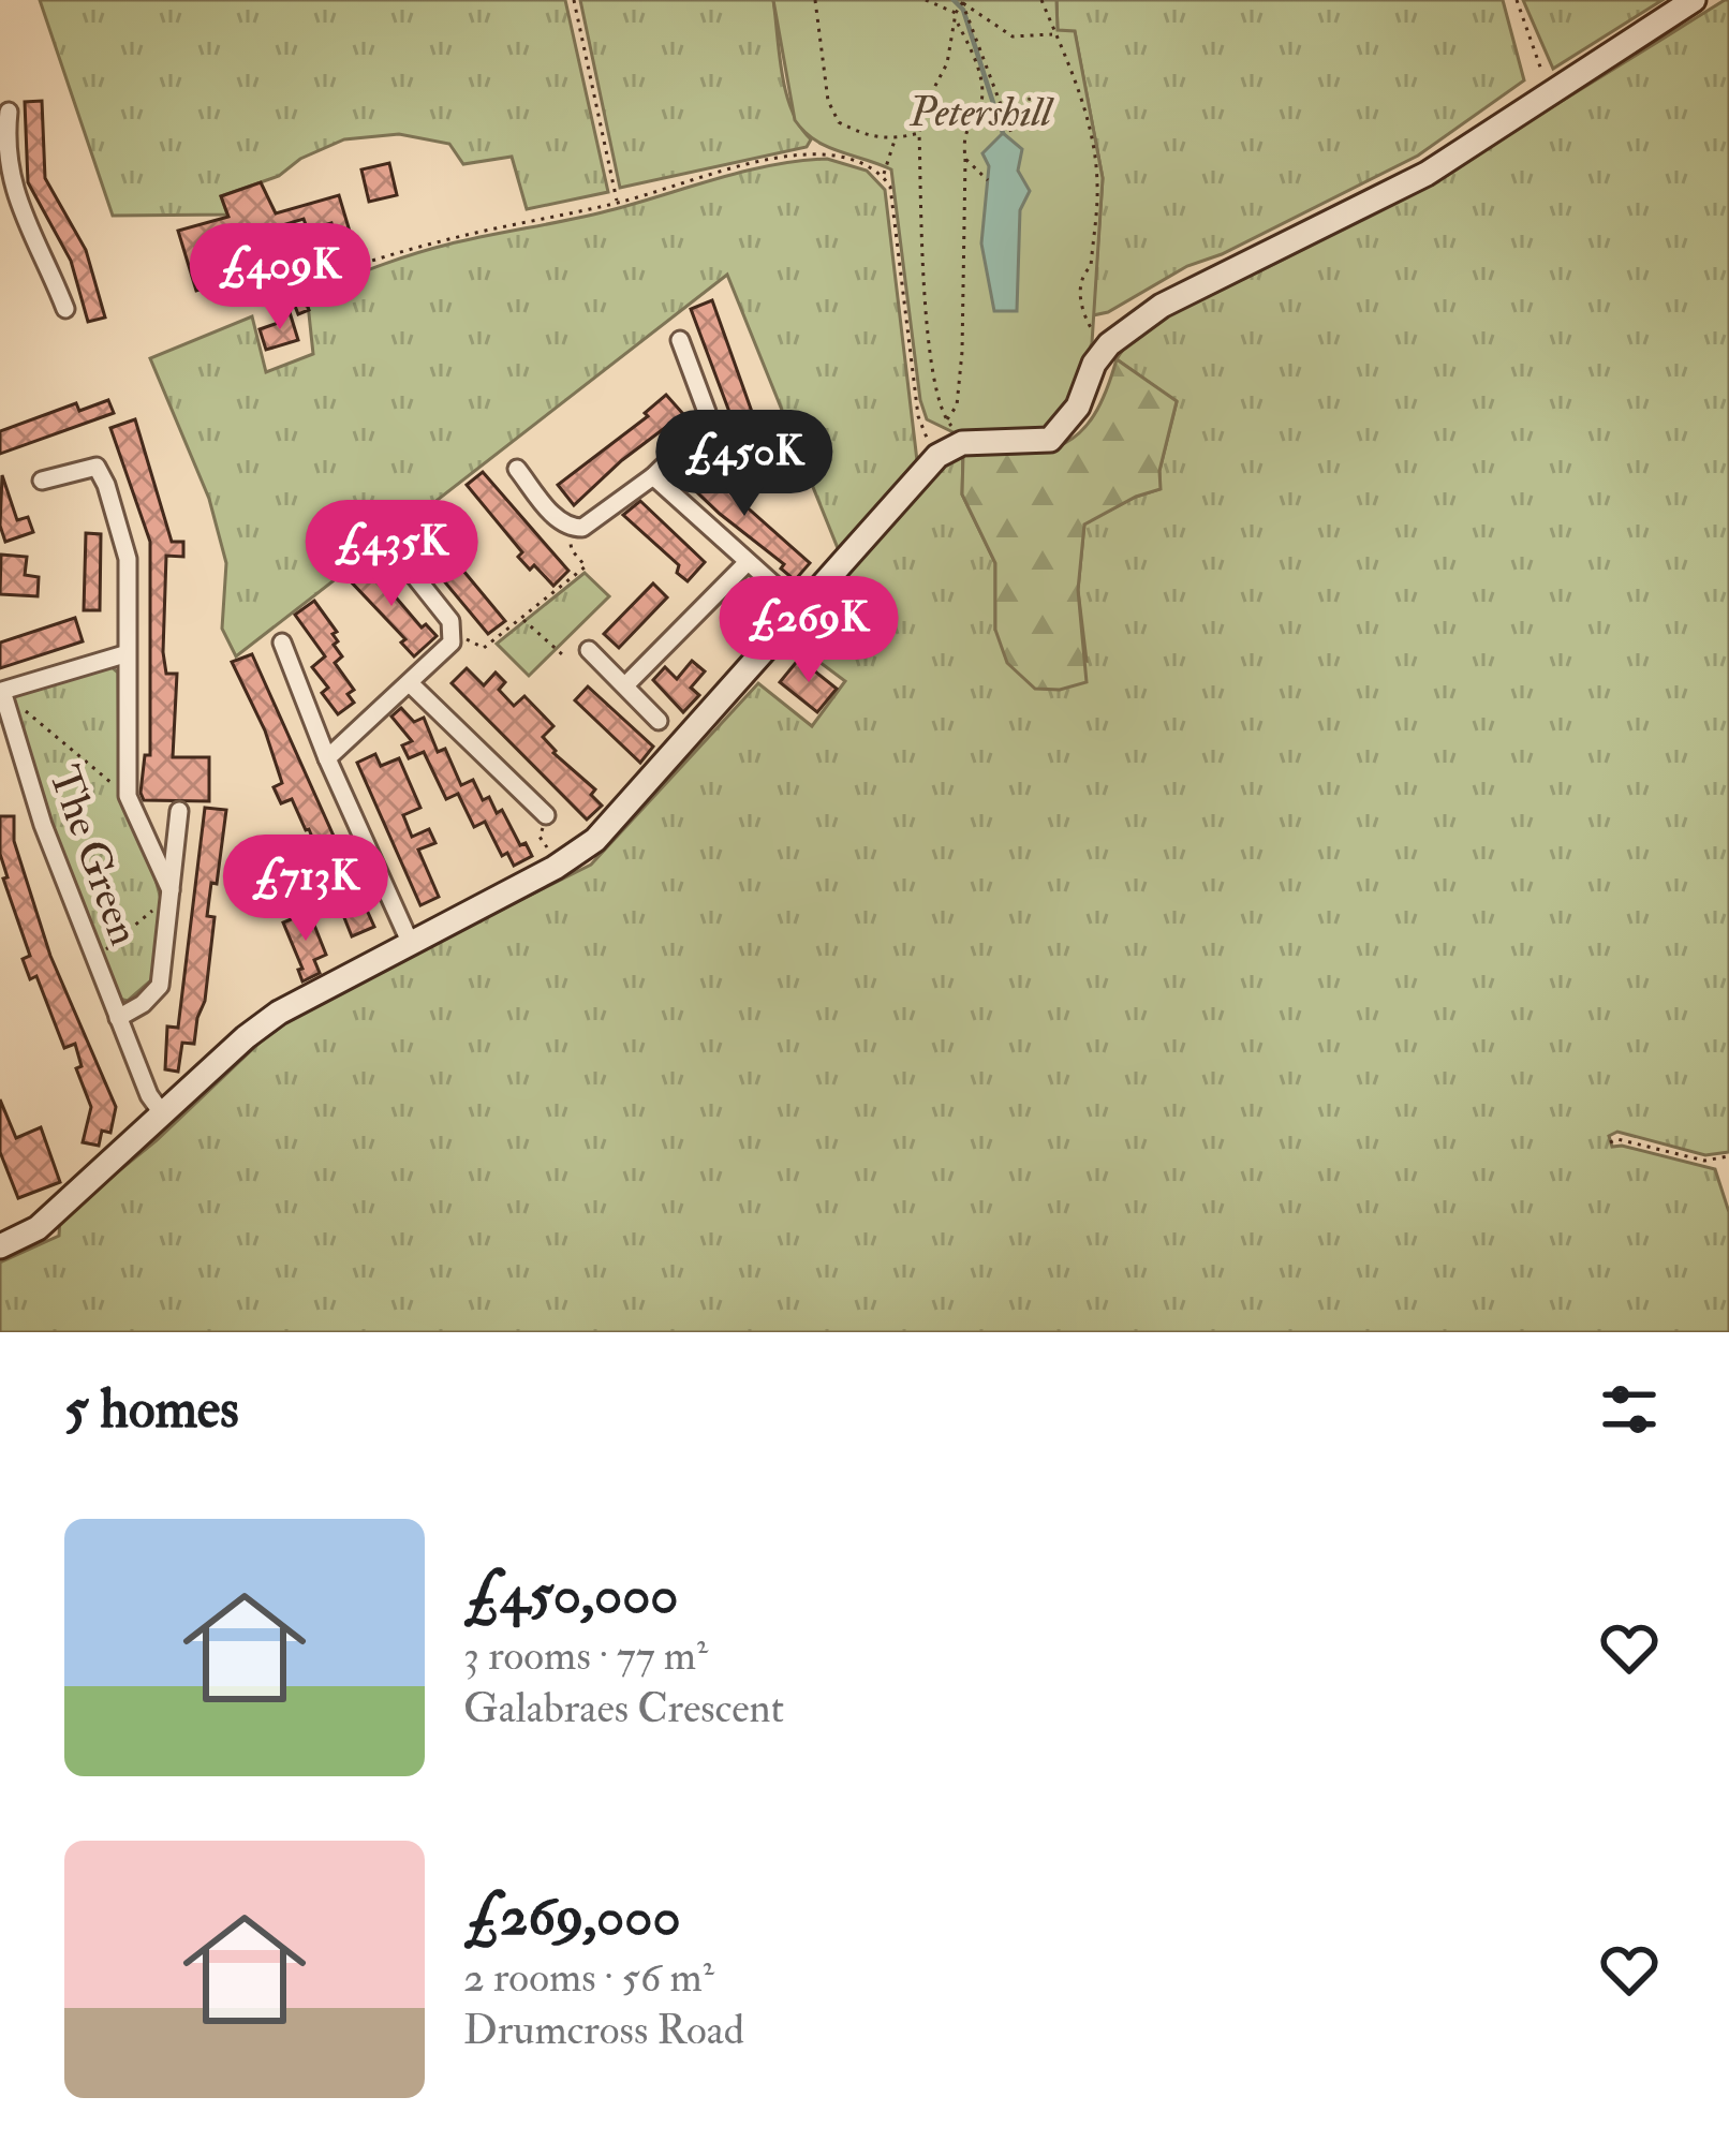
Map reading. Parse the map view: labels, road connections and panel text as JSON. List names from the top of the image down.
{
  "streets": {
    "street": ["The Green"]
  },
  "parks": ["Petershill"],
  "page": {
    "price": [
      "£409K",
      "£450K",
      "£435K",
      "£269K",
      "£713K"
    ],
    "heading": "5 homes",
    "list": [
      {
        "name": "£450,000",
        "note": "3 rooms · 77 m² · Galabraes Crescent"
      },
      {
        "name": "£269,000",
        "note": "2 rooms · 56 m² · Drumcross Road"
      }
    ]
  }
}
